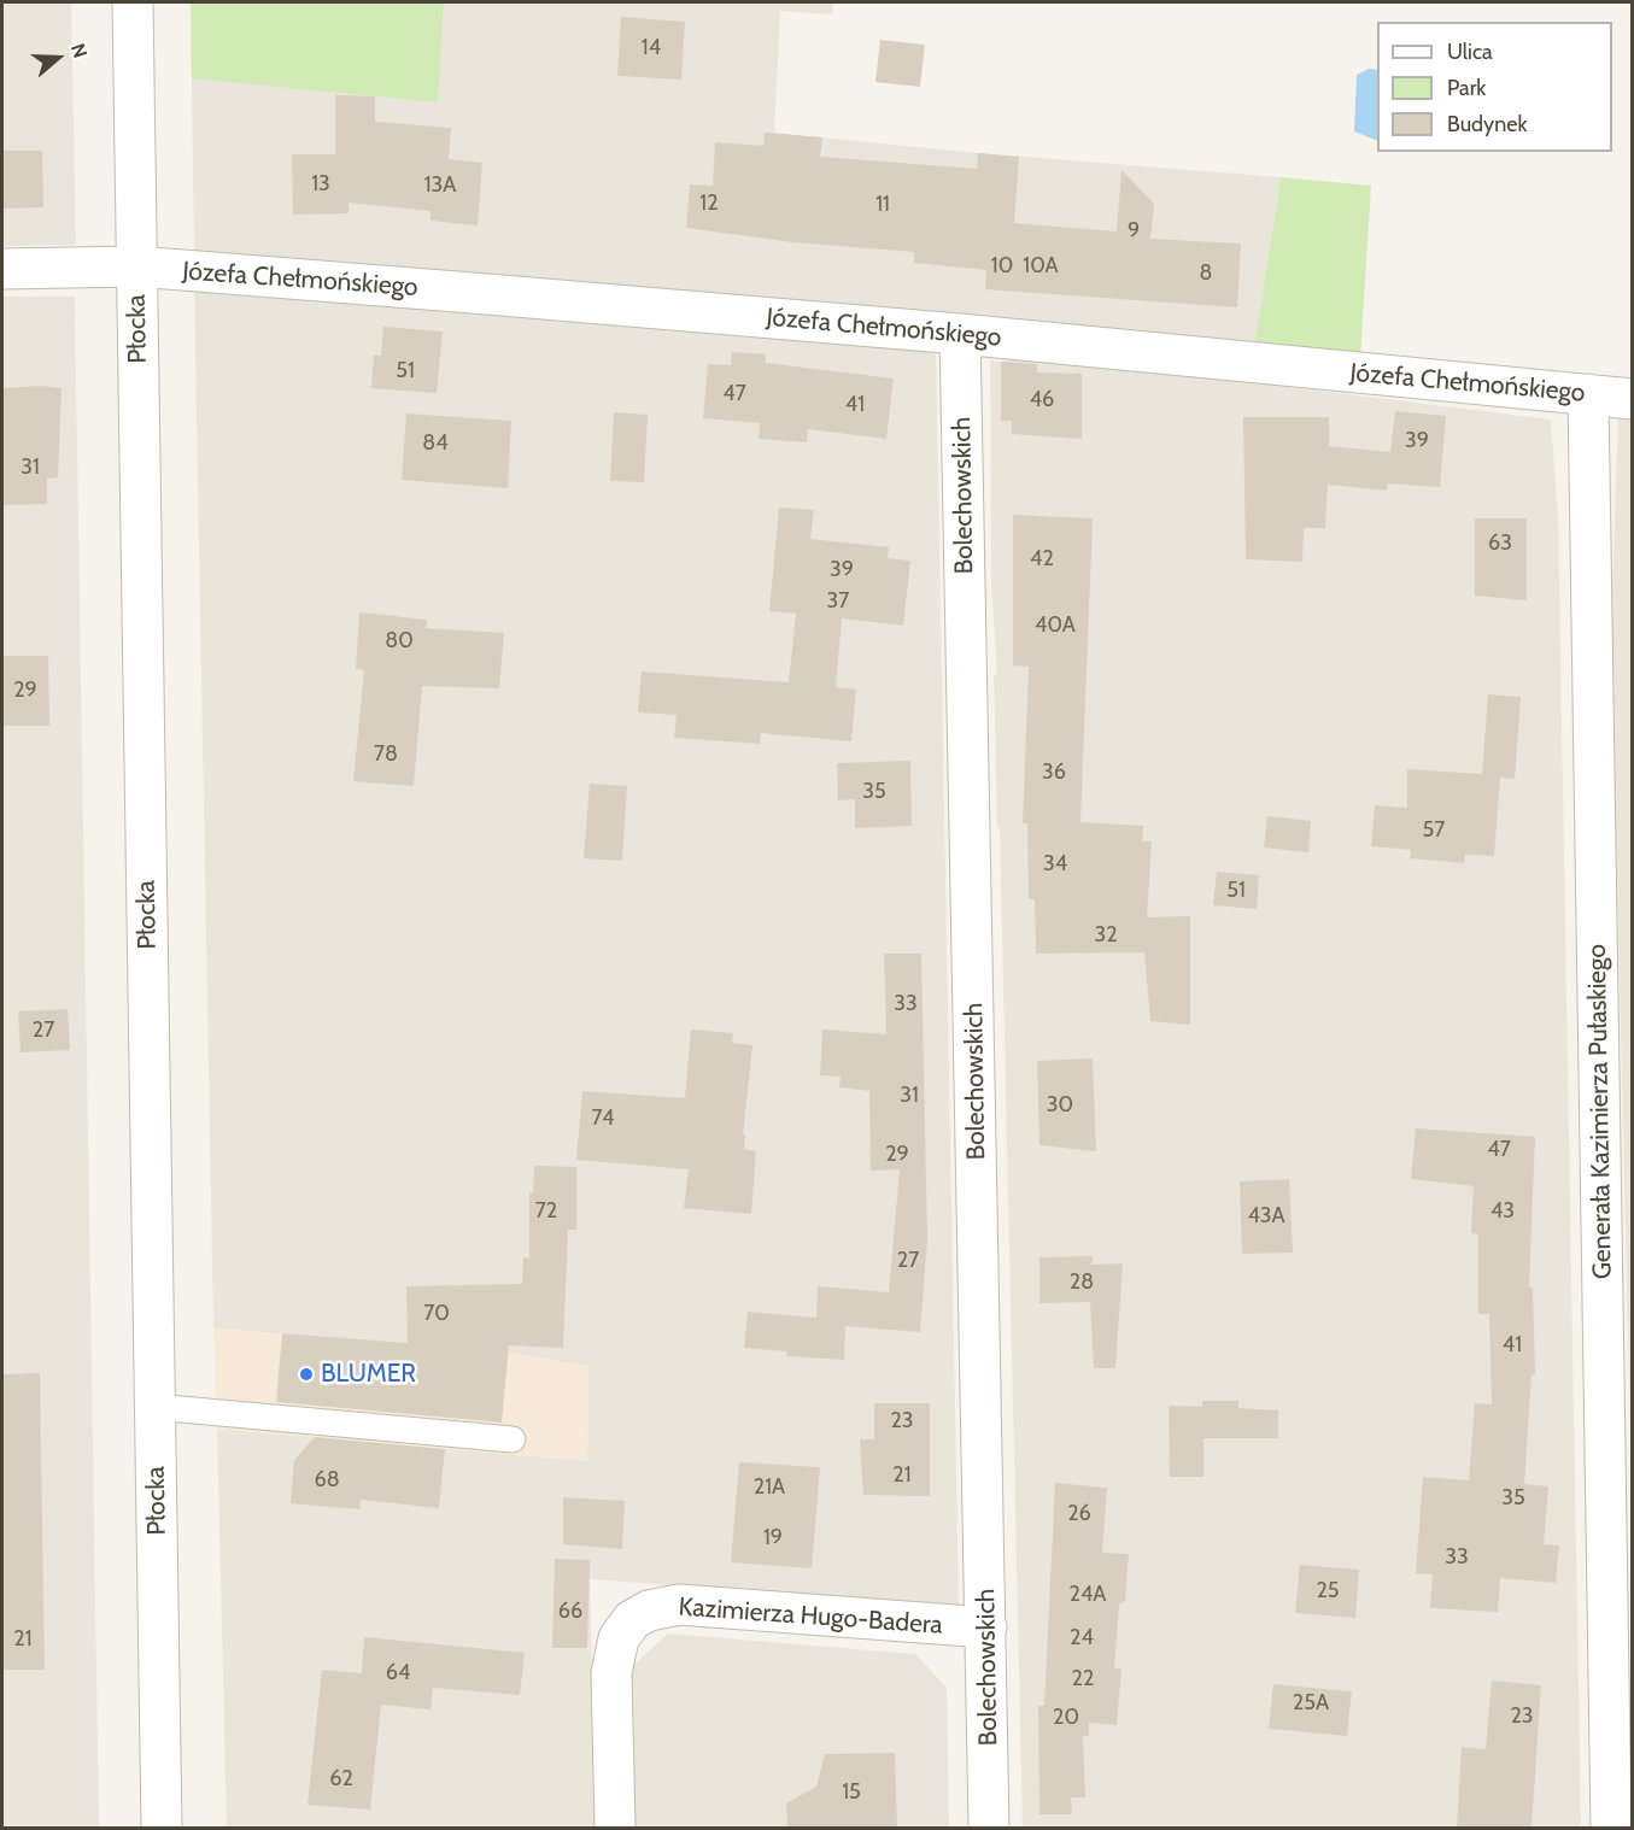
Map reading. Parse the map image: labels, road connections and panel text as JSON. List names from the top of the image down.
{
  "streets": {
    "street": [
      "Józefa Chełmońskiego",
      "Płocka",
      "Bolechowskich",
      "Generała Kazimierza Pułaskiego",
      "Kazimierza Hugo-Badera"
    ]
  },
  "crossings": [
    ["Józefa Chełmońskiego", "Płocka"],
    ["Józefa Chełmońskiego", "Bolechowskich"],
    ["Józefa Chełmońskiego", "Generała Kazimierza Pułaskiego"],
    ["Bolechowskich", "Kazimierza Hugo-Badera"]
  ],
  "places": ["BLUMER"],
  "house_numbers": [
    "14",
    "13",
    "13A",
    "12",
    "11",
    "9",
    "10",
    "10A",
    "8",
    "51",
    "47",
    "46",
    "41",
    "39",
    "84",
    "31",
    "63",
    "42",
    "39",
    "37",
    "40A",
    "80",
    "29",
    "78",
    "36",
    "35",
    "57",
    "34",
    "51",
    "32",
    "33",
    "27",
    "31",
    "30",
    "74",
    "47",
    "29",
    "72",
    "43",
    "43A",
    "27",
    "28",
    "70",
    "41",
    "23",
    "21",
    "68",
    "21A",
    "35",
    "26",
    "19",
    "33",
    "25",
    "24A",
    "66",
    "24",
    "21",
    "64",
    "22",
    "25A",
    "23",
    "20",
    "62",
    "15"
  ],
  "legend": ["Ulica", "Park", "Budynek"],
  "north": "right"
}
